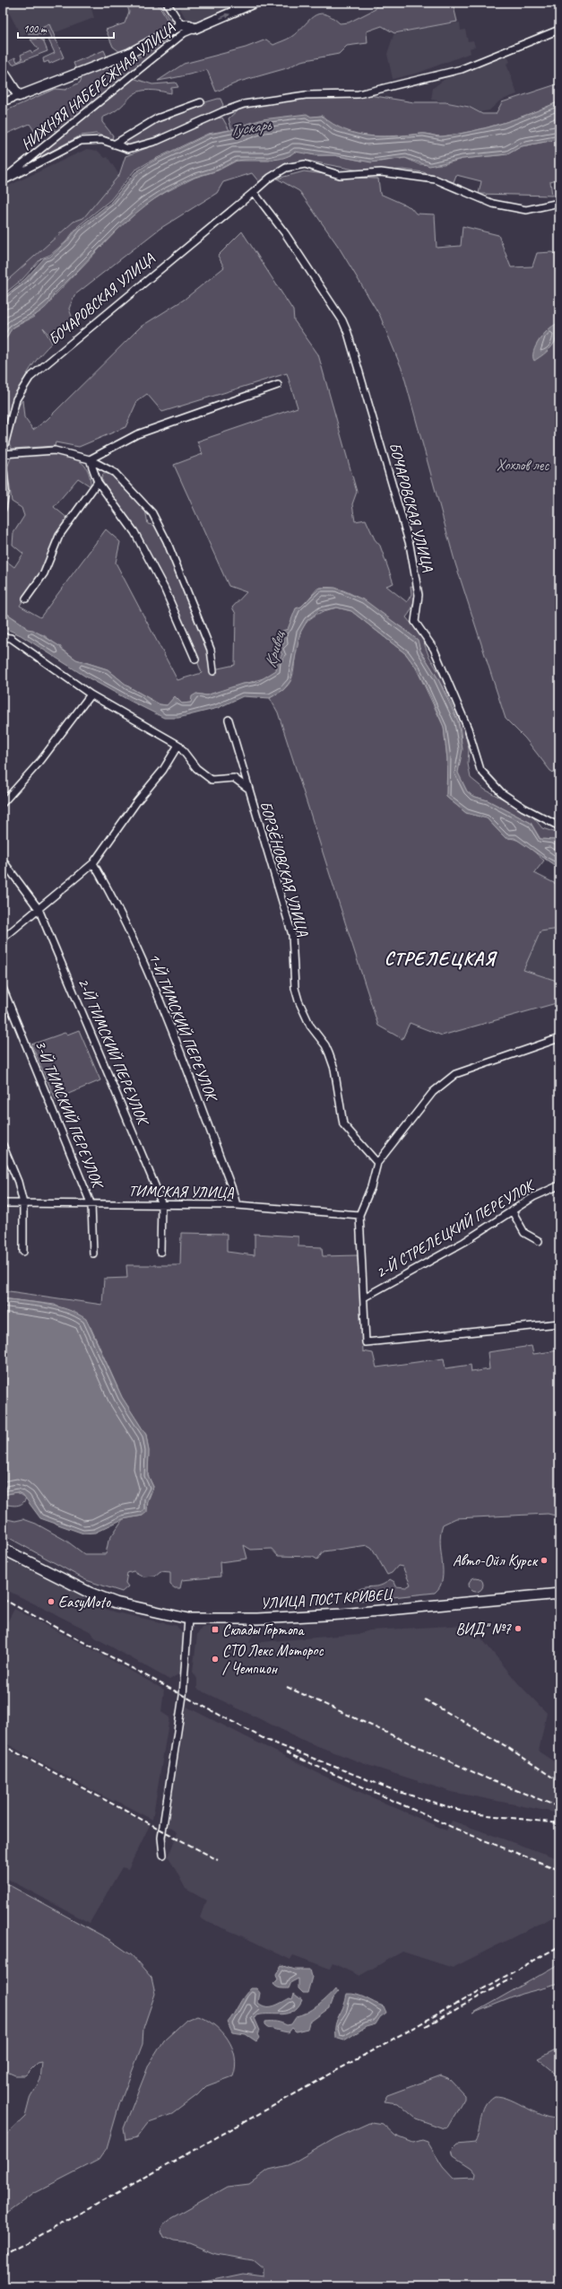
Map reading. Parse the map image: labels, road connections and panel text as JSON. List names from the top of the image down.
{
  "streets": {
    "main road": ["УЛИЦА ПОСТ КРИВЕЦ"],
    "street": [
      "НИЖНЯЯ НАБЕРЕЖНАЯ УЛИЦА",
      "БОЧАРОВСКАЯ УЛИЦА",
      "БОРЗЁНОВСКАЯ УЛИЦА",
      "1-Й ТИМСКИЙ ПЕРЕУЛОК",
      "2-Й ТИМСКИЙ ПЕРЕУЛОК",
      "3-Й ТИМСКИЙ ПЕРЕУЛОК",
      "ТИМСКАЯ УЛИЦА",
      "2-Й СТРЕЛЕЦКИЙ ПЕРЕУЛОК"
    ]
  },
  "crossings": [
    ["1-Й ТИМСКИЙ ПЕРЕУЛОК", "ТИМСКАЯ УЛИЦА"],
    ["2-Й ТИМСКИЙ ПЕРЕУЛОК", "ТИМСКАЯ УЛИЦА"],
    ["3-Й ТИМСКИЙ ПЕРЕУЛОК", "ТИМСКАЯ УЛИЦА"]
  ],
  "districts": ["СТРЕЛЕЦКАЯ"],
  "water": ["Тускарь", "Кривец"],
  "parks": ["Хохлов лес"],
  "places": {
    "other": [
      "Авто-Ойл Курск",
      "EasyMoto",
      "ВИД\" №7",
      "СТО Лекс Моторос / Чемпион"
    ],
    "transit": ["Склады Гортопа"]
  },
  "scale_bar": "100 m"
}
